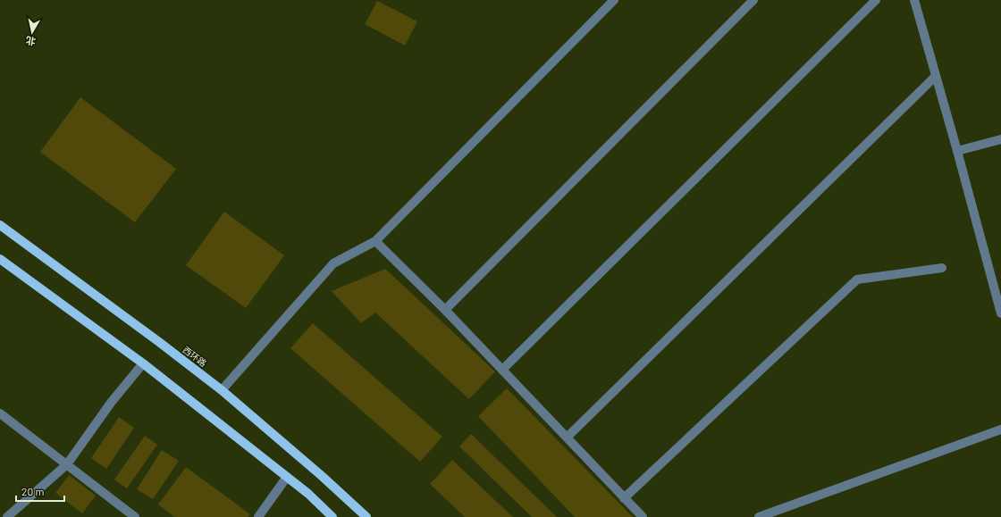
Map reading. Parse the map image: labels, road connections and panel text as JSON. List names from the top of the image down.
{
  "streets": {
    "main road": ["西环路"]
  },
  "scale_bar": "20 m",
  "north": "bottom"
}
